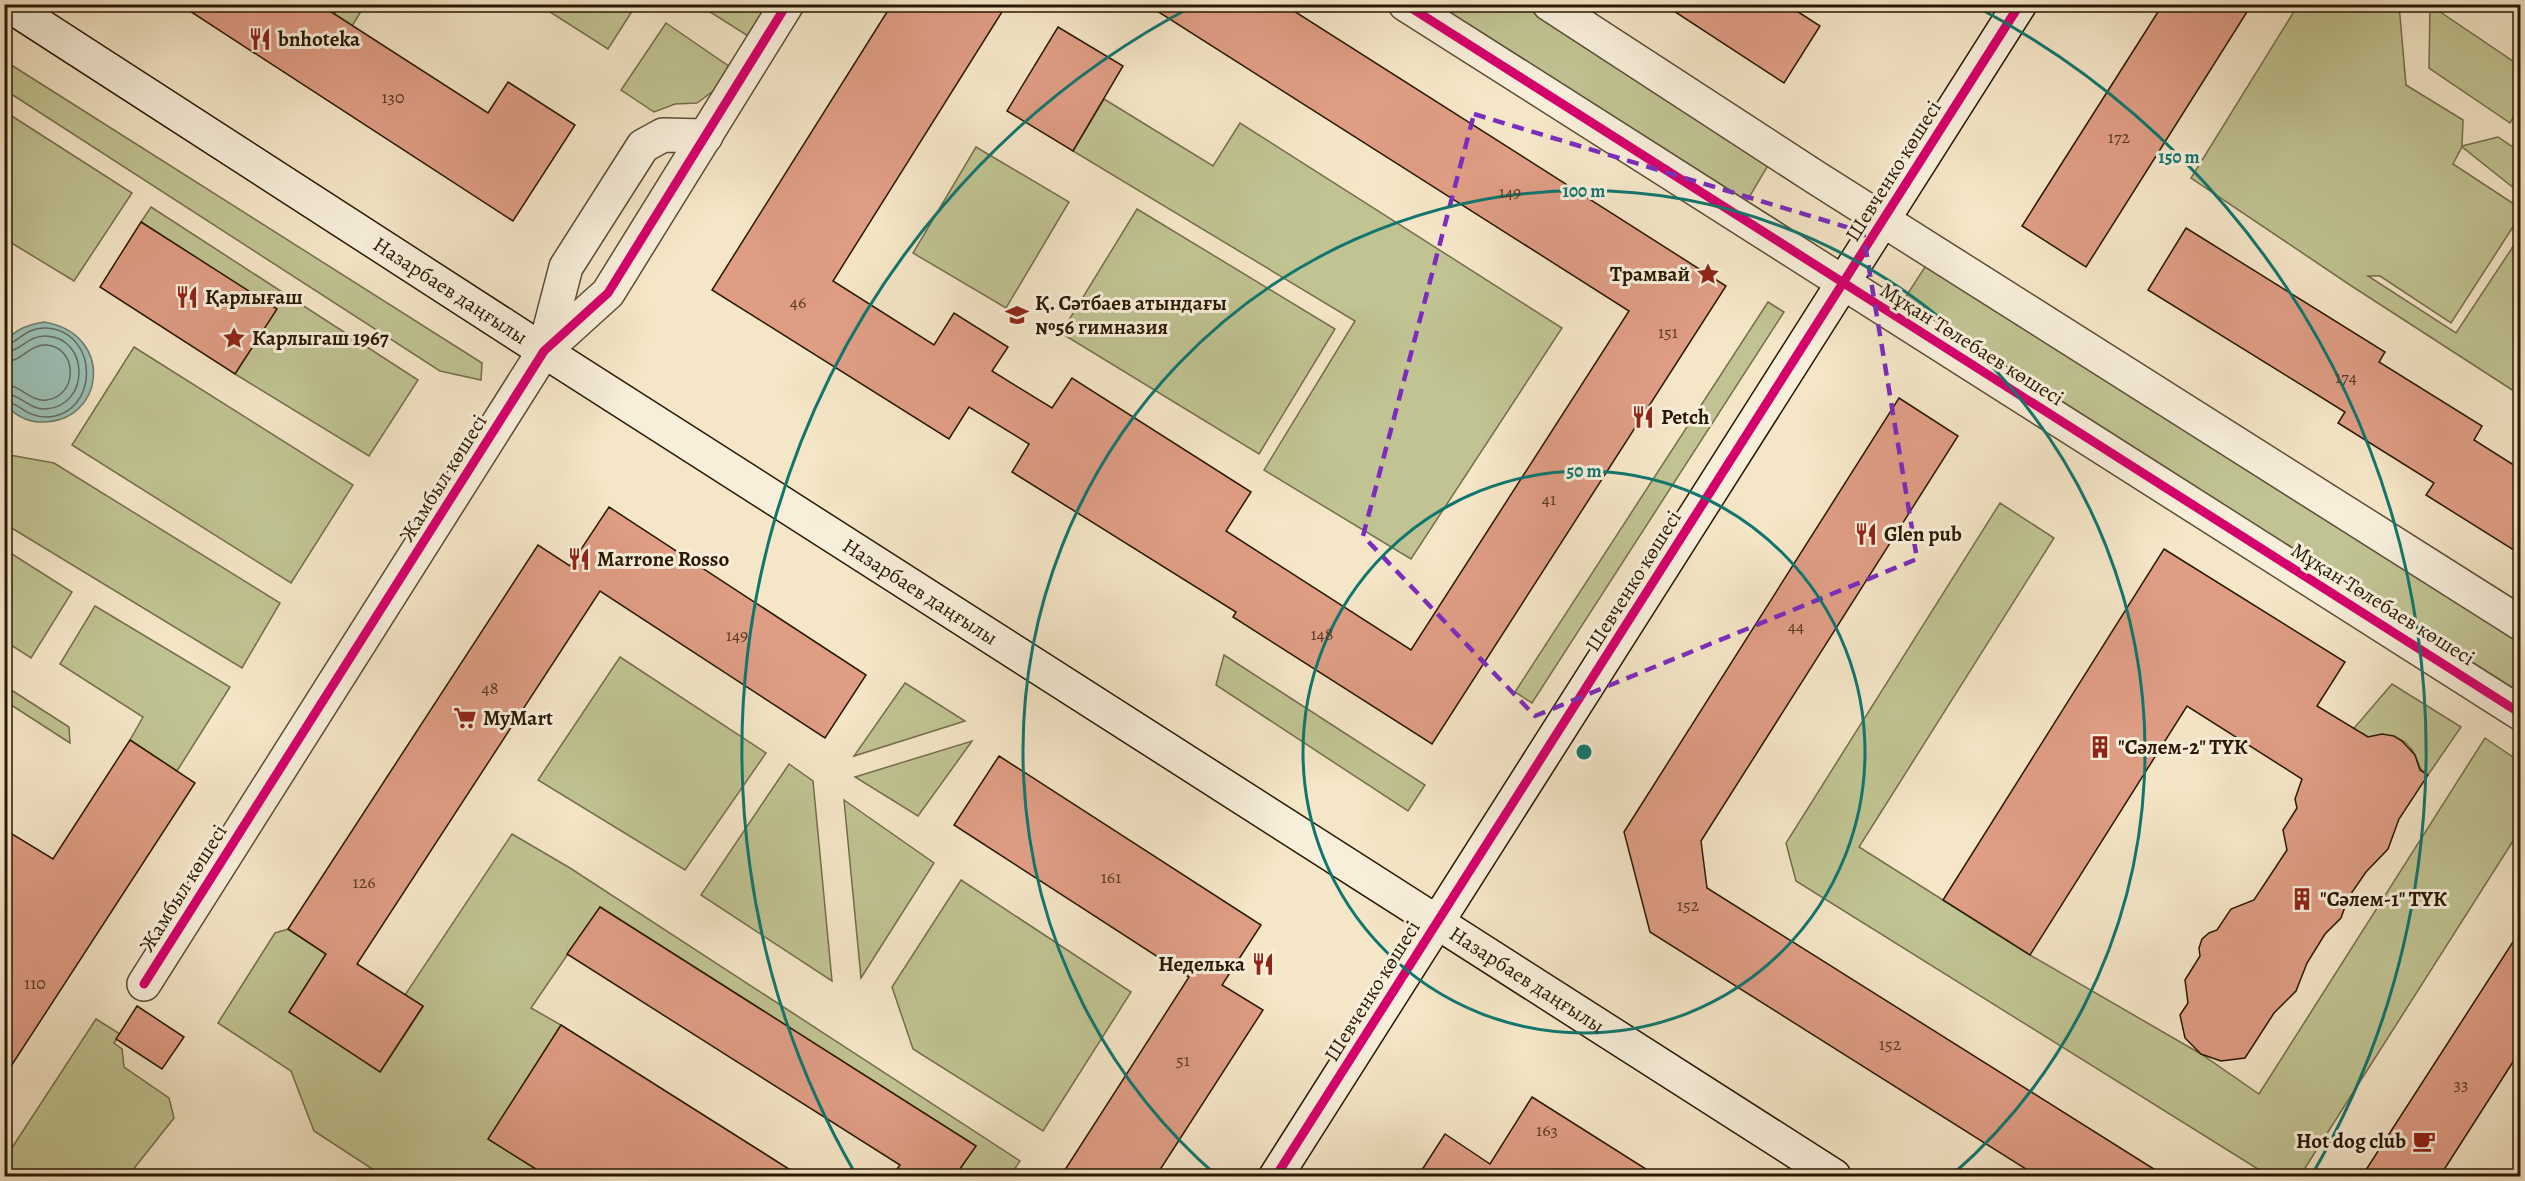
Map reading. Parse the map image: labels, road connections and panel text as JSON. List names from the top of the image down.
{
  "streets": {
    "street": [
      "Шевченко көшесі",
      "Назарбаев даңғылы",
      "Мұқан Төлебаев көшесі",
      "Жамбыл көшесі"
    ]
  },
  "crossings": [
    ["Шевченко көшесі", "Назарбаев даңғылы"],
    ["Шевченко көшесі", "Мұқан Төлебаев көшесі"],
    ["Назарбаев даңғылы", "Жамбыл көшесі"]
  ],
  "places": {
    "restaurant": [
      "bnhoteka",
      "Қарлығаш",
      "Petch",
      "Glen pub",
      "Marrone Rosso",
      "Неделька"
    ],
    "place": ["Трамвай", "Карлыгаш 1967"],
    "school or university": ["Қ. Сәтбаев атындағы №56 гимназия"],
    "supermarket": ["MyMart"],
    "building": ["\"Сәлем-2\" ТҮК", "\"Сәлем-1\" ТҮК"],
    "cafe": ["Hot dog club"]
  },
  "house_numbers": [
    "130",
    "172",
    "149",
    "46",
    "151",
    "174",
    "41",
    "44",
    "148",
    "149",
    "48",
    "161",
    "126",
    "152",
    "110",
    "152",
    "51",
    "33",
    "163"
  ],
  "rings": ["150 m", "100 m", "50 m"]
}
